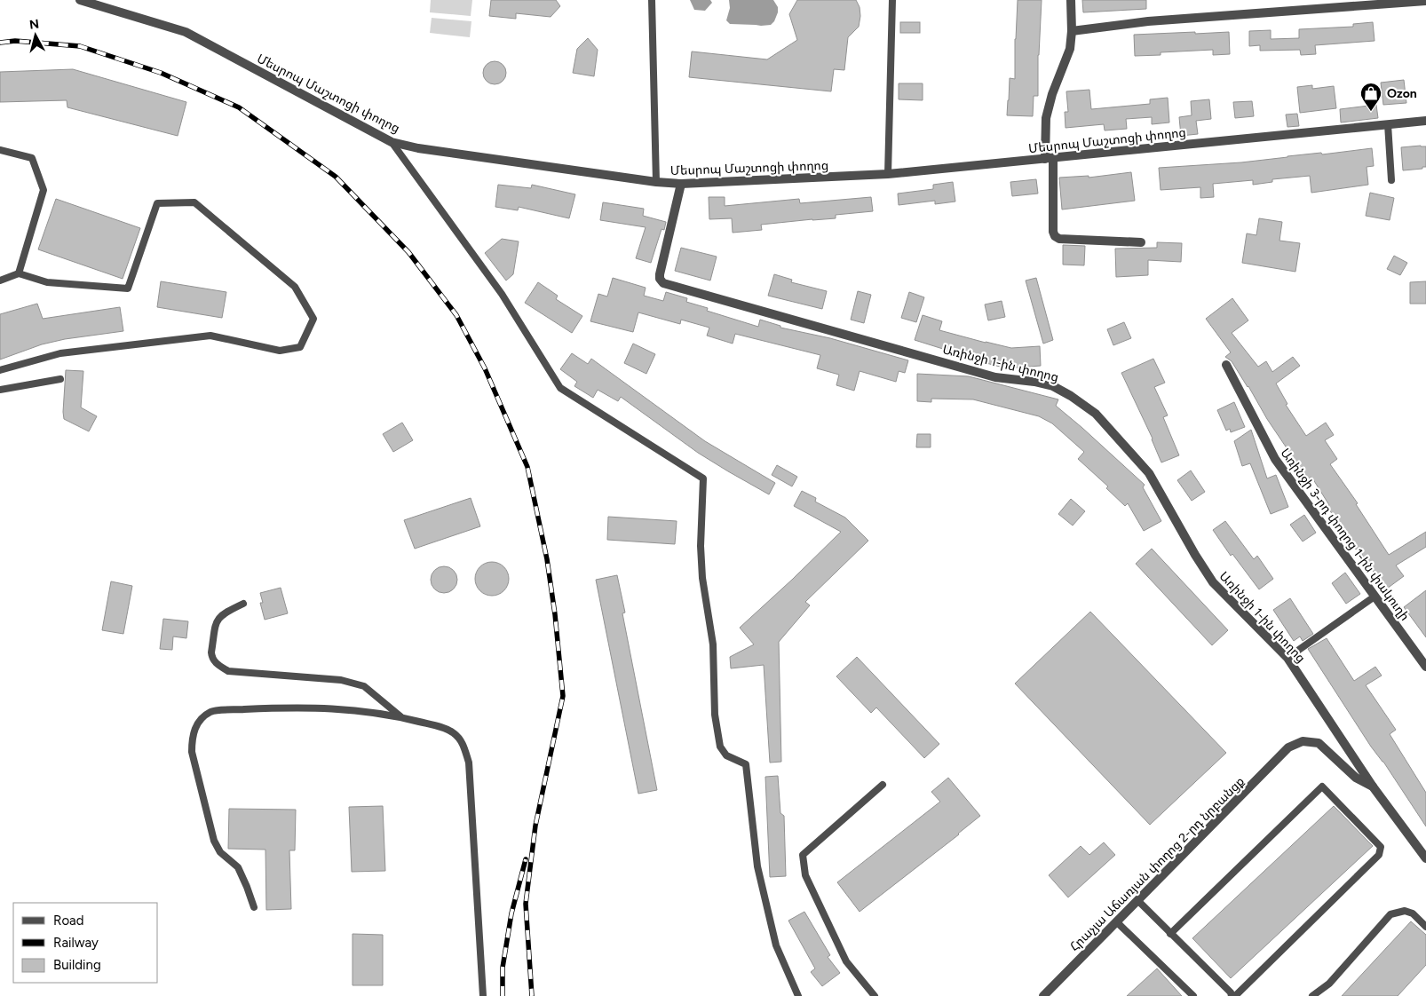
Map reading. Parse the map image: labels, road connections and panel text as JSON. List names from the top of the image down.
{
  "streets": {
    "street": [
      "Մեսրոպ Մաշտոցի փողոց",
      "Առինջի 1-ին փողոց",
      "Առինջի 3-րդ փողոց 1-ին փակուղի",
      "Հրաչյա Աճառյան փողոց 2-րդ նրբանցք"
    ]
  },
  "crossings": [
    ["Մեսրոպ Մաշտոցի փողոց", "Առինջի 1-ին փողոց"],
    ["Առինջի 1-ին փողոց", "Հրաչյա Աճառյան փողոց 2-րդ նրբանցք"]
  ],
  "places": {
    "shop": ["Ozon"]
  },
  "legend": ["Road", "Railway", "Building"],
  "north": "top"
}
